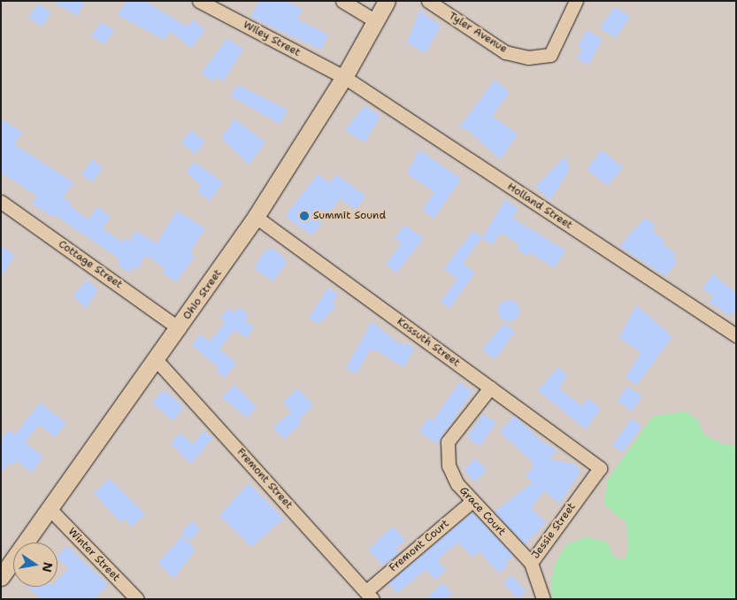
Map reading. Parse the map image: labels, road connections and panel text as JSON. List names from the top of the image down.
{
  "streets": {
    "street": [
      "Tyler Avenue",
      "Wiley Street",
      "Holland Street",
      "Cottage Street",
      "Ohio Street",
      "Kossuth Street",
      "Fremont Street",
      "Grace Court",
      "Jessie Street",
      "Fremont Court",
      "Winter Street"
    ]
  },
  "crossings": [
    ["Wiley Street", "Holland Street"],
    ["Wiley Street", "Ohio Street"],
    ["Holland Street", "Ohio Street"],
    ["Cottage Street", "Ohio Street"],
    ["Ohio Street", "Kossuth Street"],
    ["Ohio Street", "Fremont Street"],
    ["Ohio Street", "Winter Street"],
    ["Kossuth Street", "Grace Court"],
    ["Kossuth Street", "Jessie Street"],
    ["Fremont Street", "Fremont Court"],
    ["Grace Court", "Jessie Street"],
    ["Grace Court", "Fremont Court"]
  ],
  "places": ["Summit Sound"],
  "north": "right"
}
